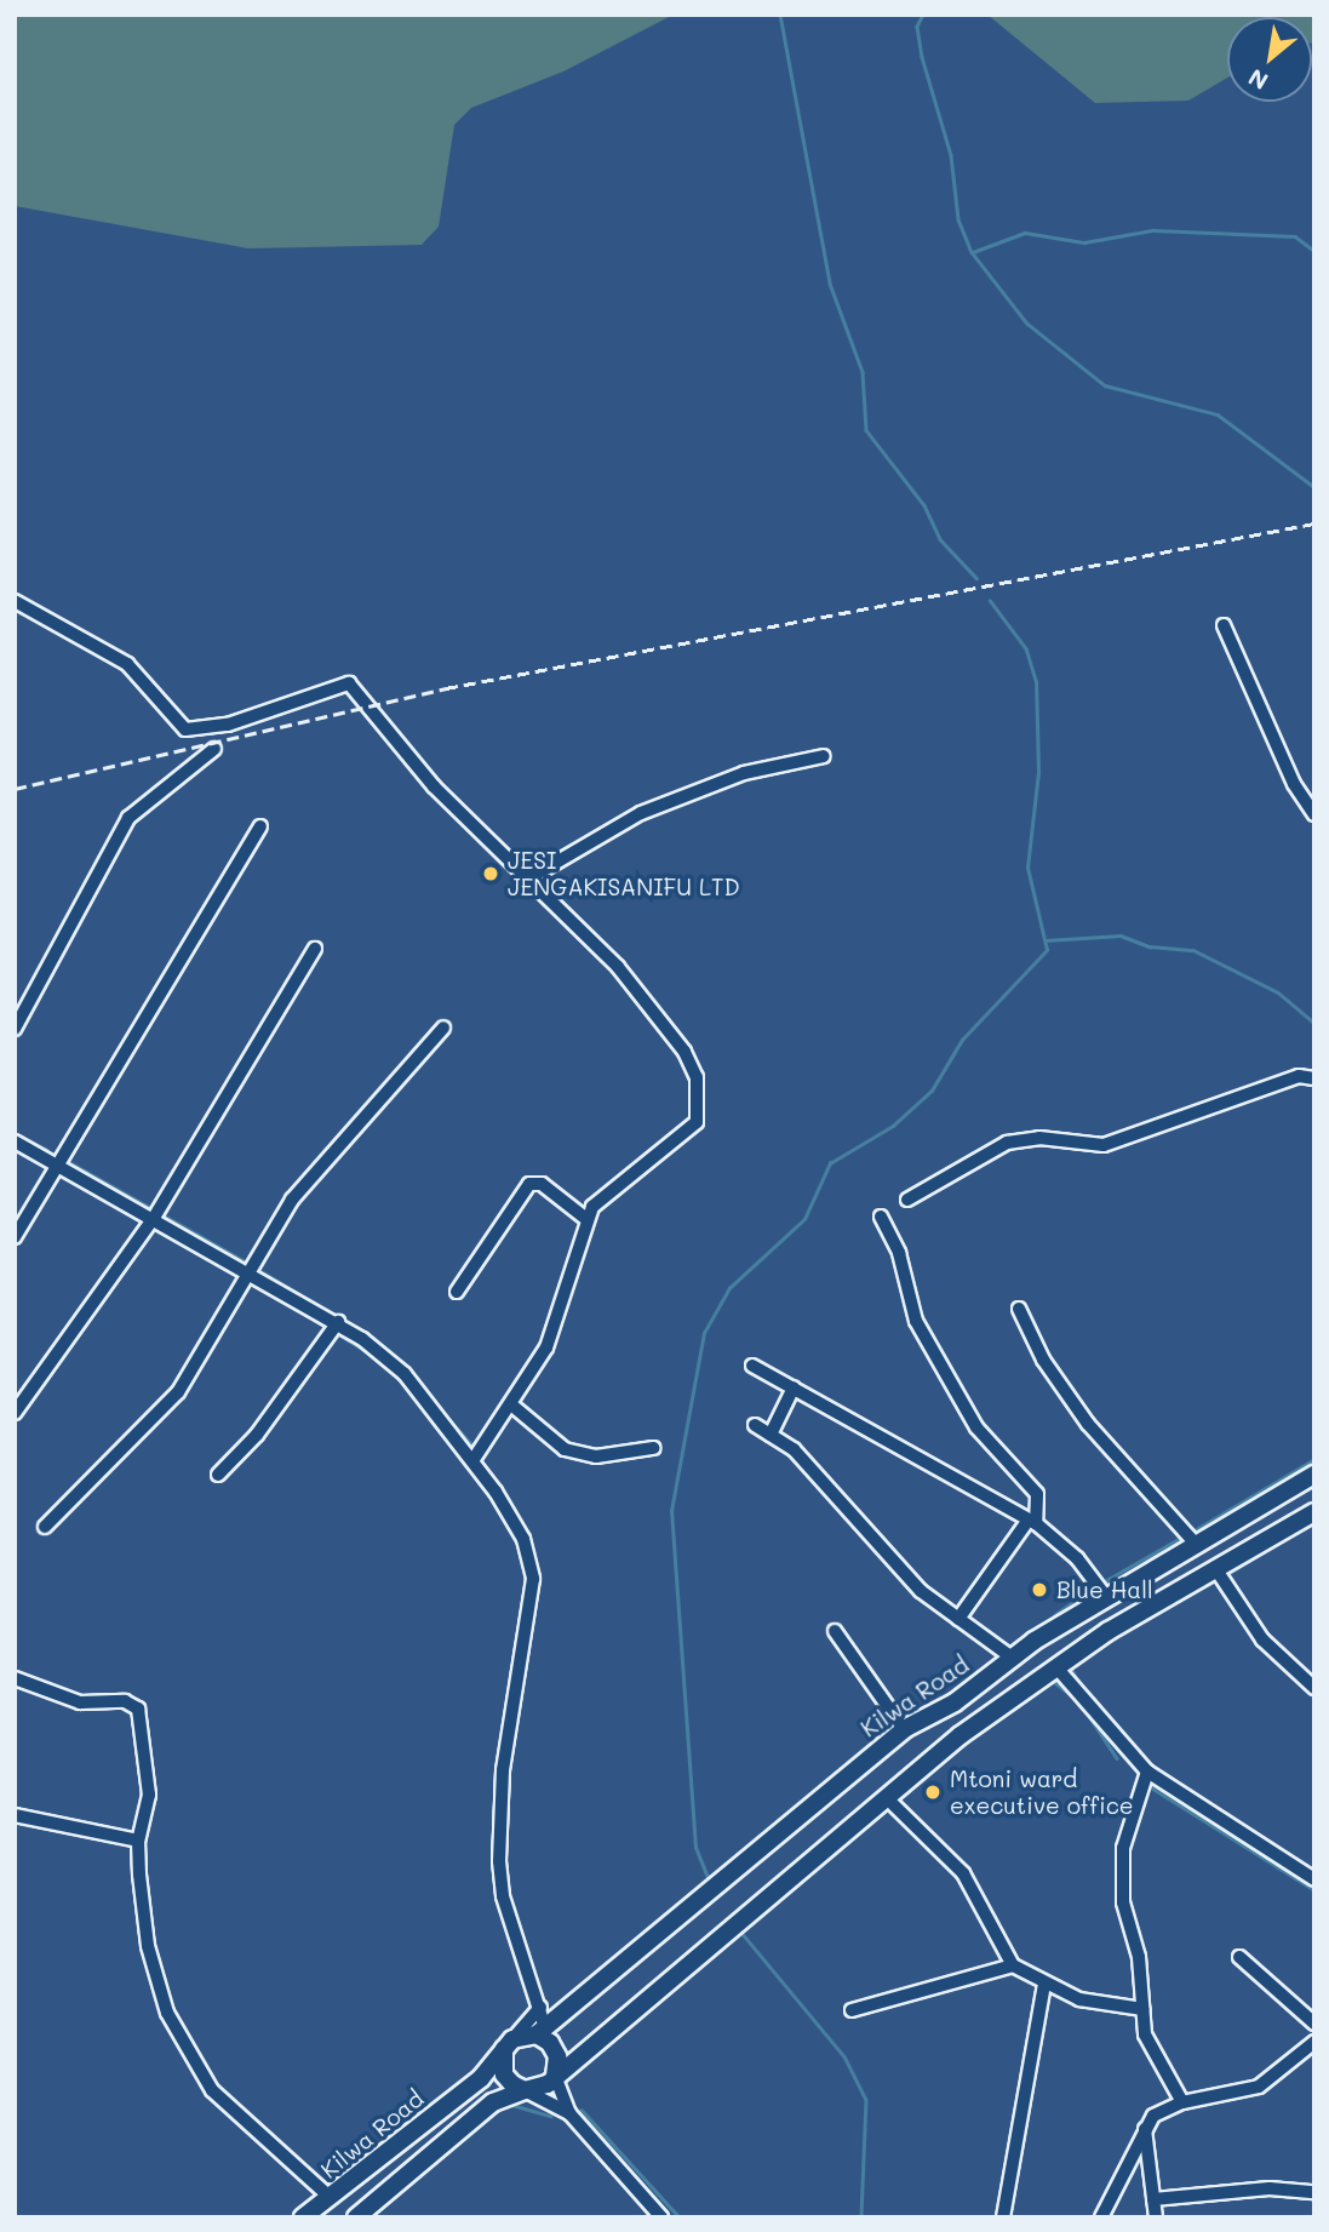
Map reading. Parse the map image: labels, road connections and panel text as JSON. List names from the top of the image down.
{
  "streets": {
    "highway": ["Kilwa Road"]
  },
  "places": ["JESI JENGAKISANIFU LTD", "Blue Hall", "Mtoni ward executive office"],
  "north": "bottom left"
}
